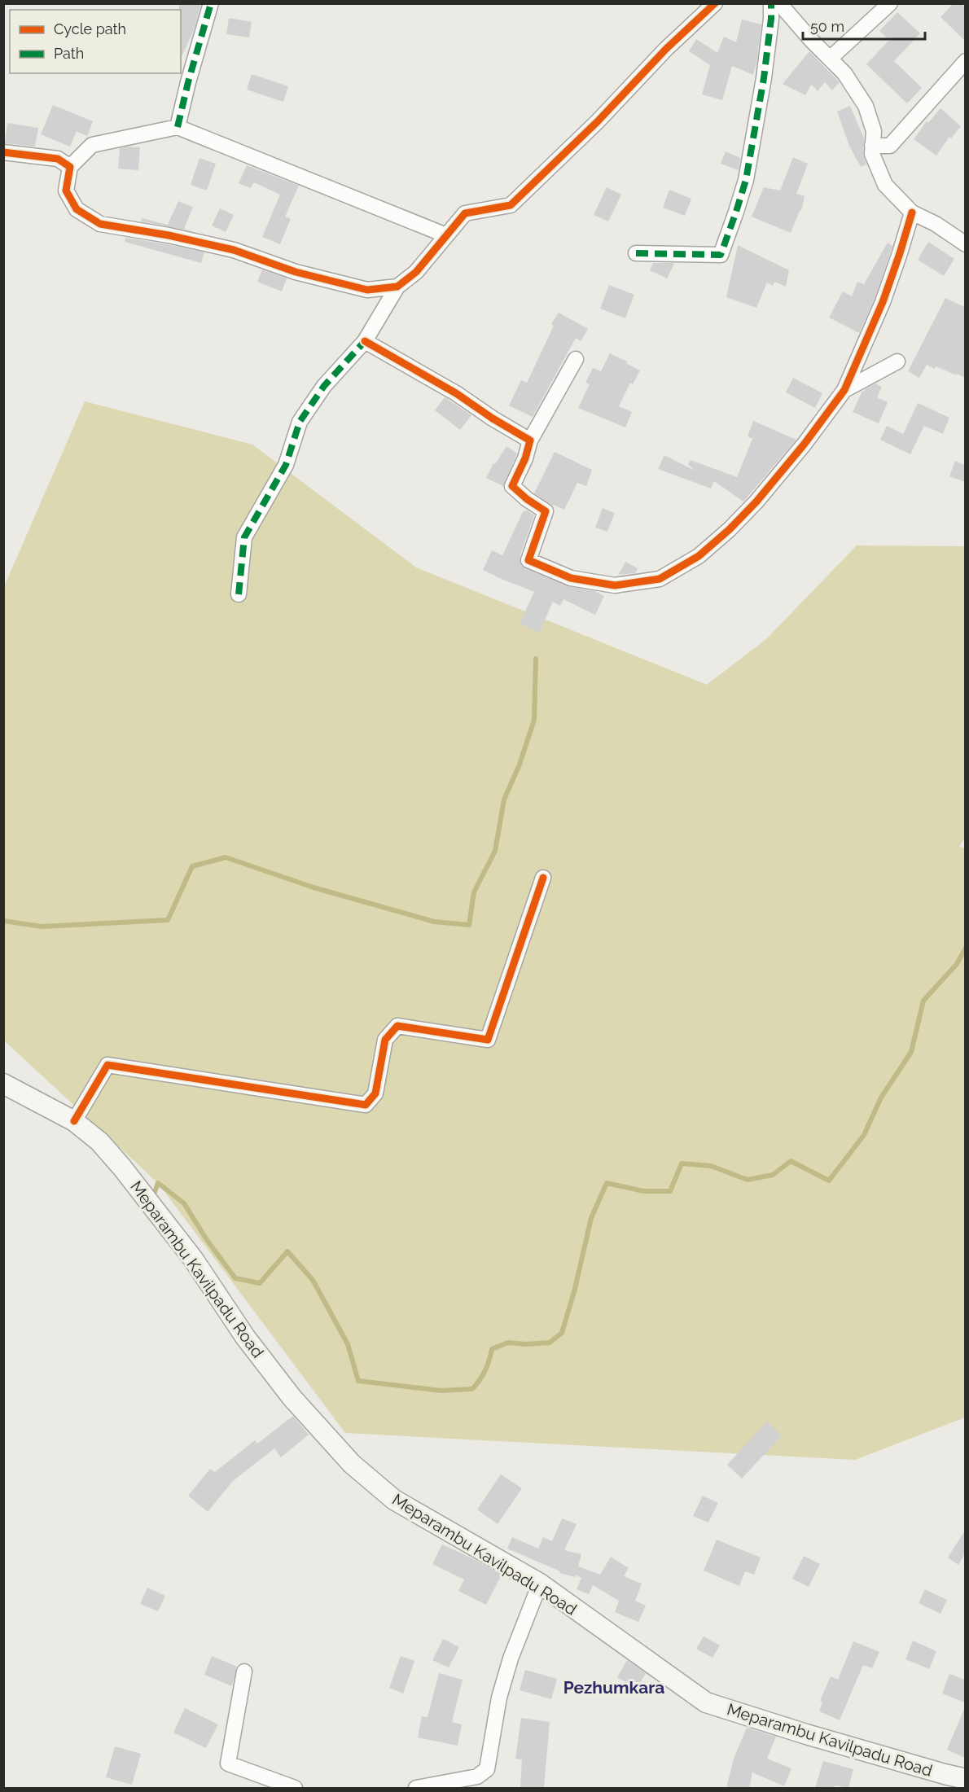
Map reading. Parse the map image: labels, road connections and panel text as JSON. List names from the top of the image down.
{
  "streets": {
    "main road": ["Meparambu Kavilpadu Road"]
  },
  "districts": ["Pezhumkara"],
  "legend": ["Cycle path", "Path"],
  "scale_bar": "50 m"
}
